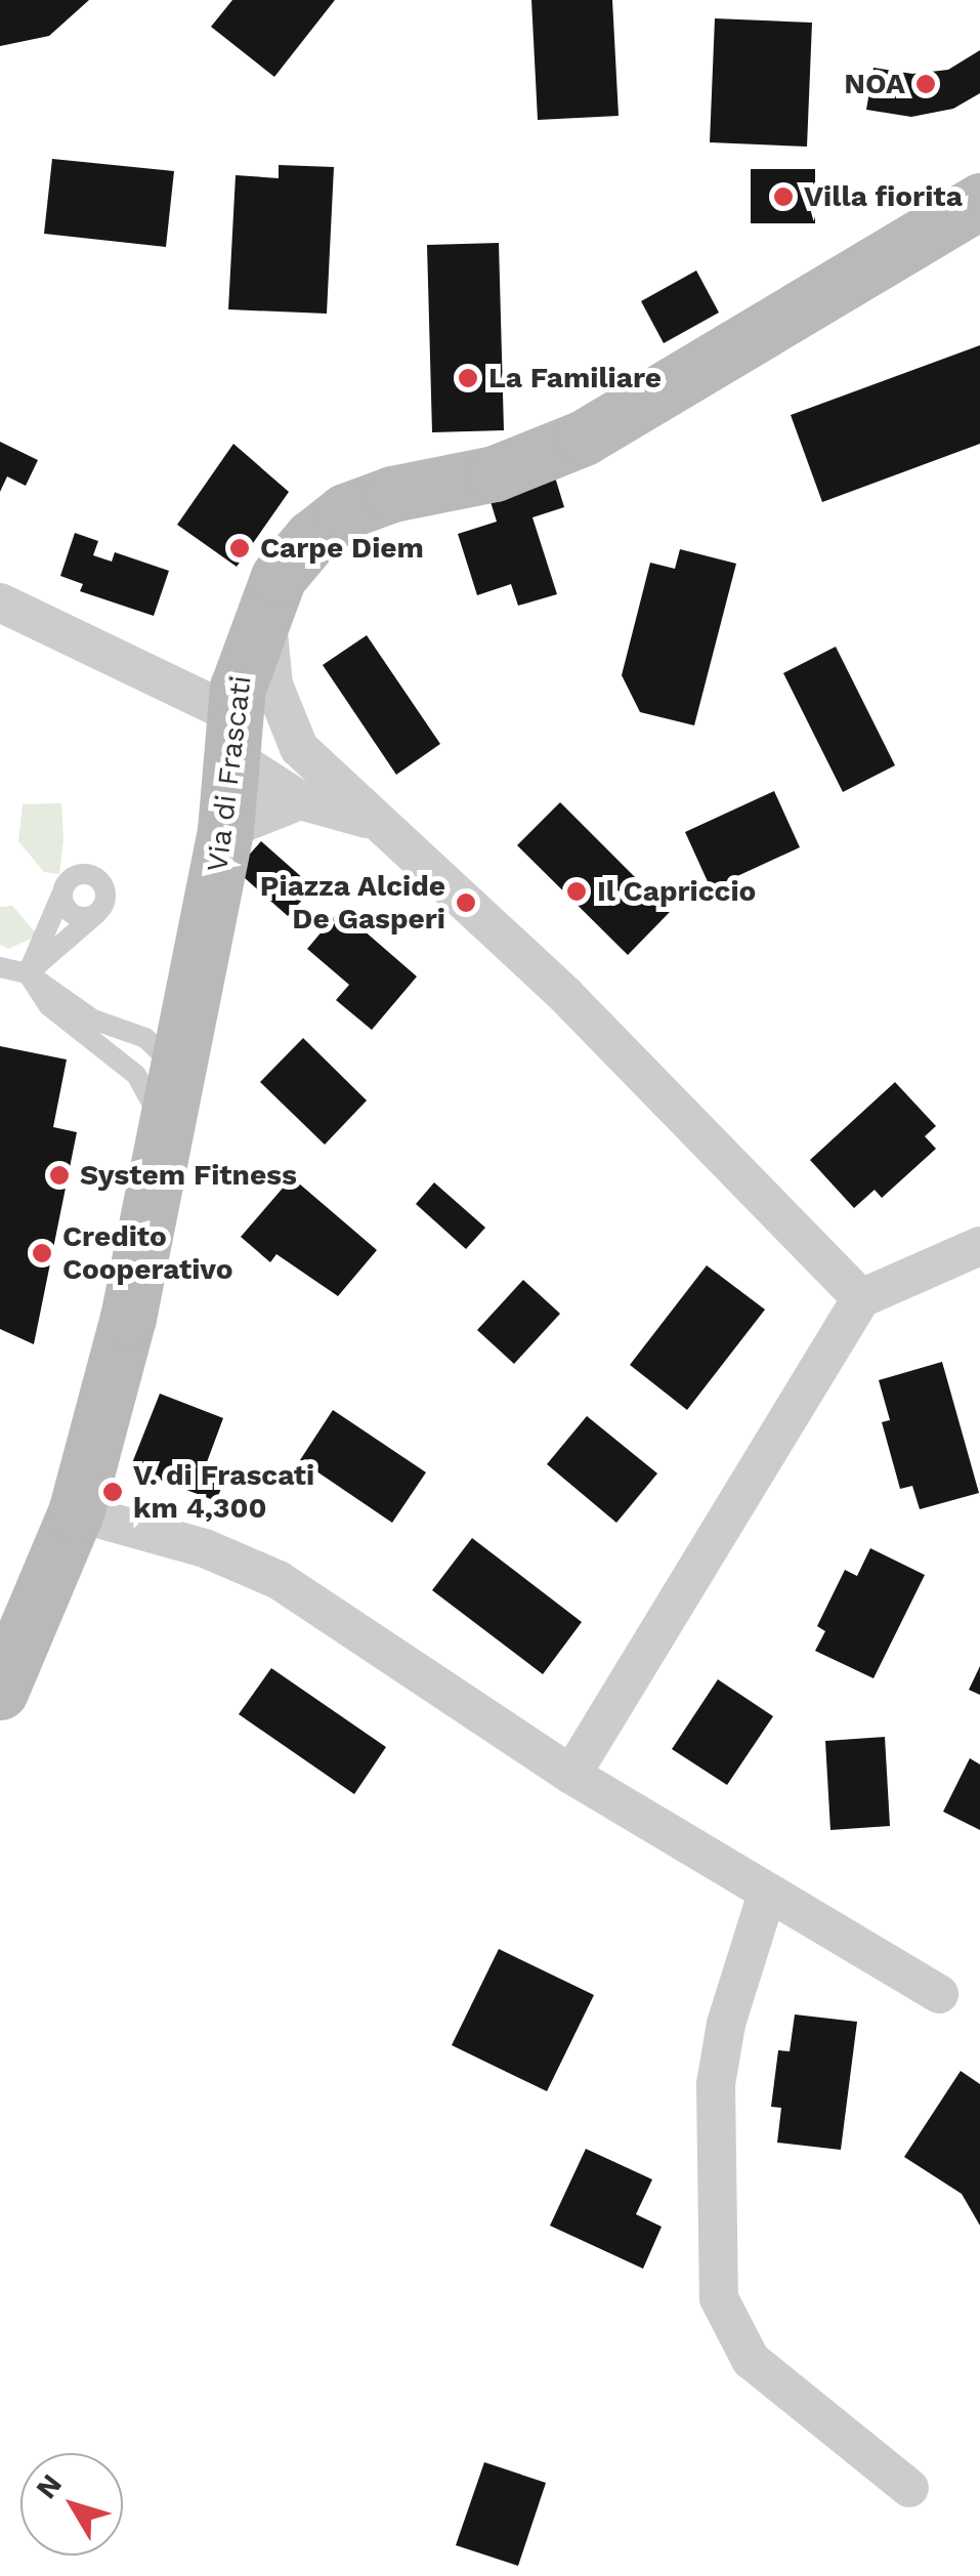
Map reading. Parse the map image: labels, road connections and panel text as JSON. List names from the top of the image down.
{
  "streets": {
    "main road": ["Via di Frascati"]
  },
  "places": [
    "NOA",
    "Villa fiorita",
    "La Familiare",
    "Carpe Diem",
    "Il Capriccio",
    "Piazza Alcide De Gasperi",
    "System Fitness",
    "Credito Cooperativo",
    "V. di Frascati km 4,300"
  ],
  "north": "top left"
}
